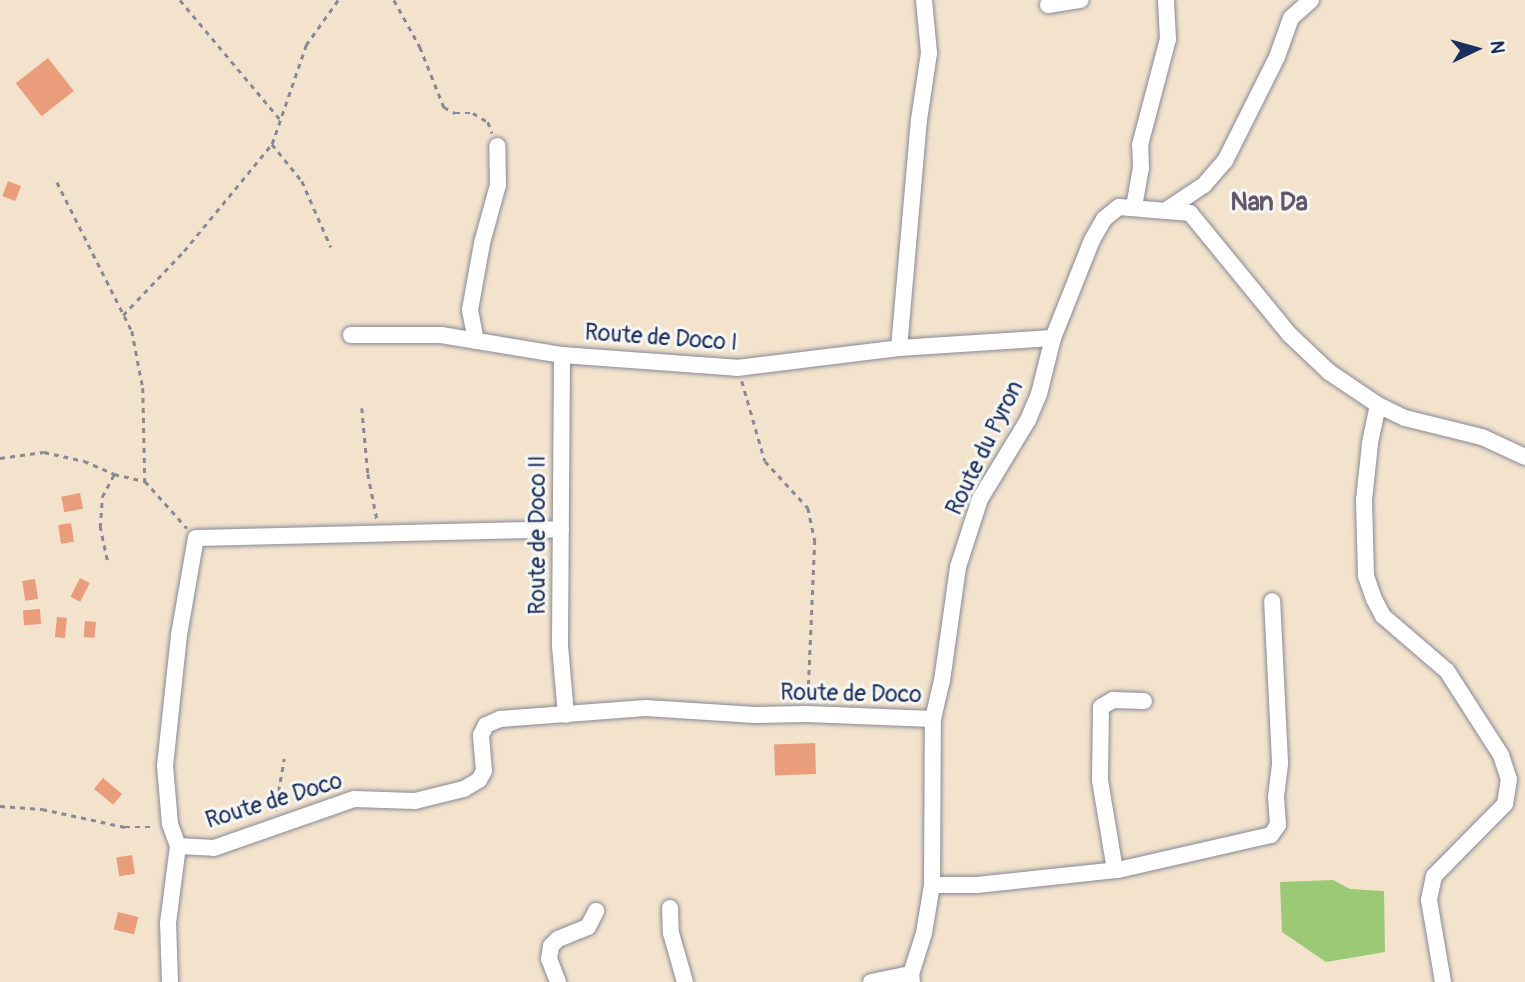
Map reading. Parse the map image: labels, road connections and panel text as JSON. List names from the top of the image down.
{
  "streets": {
    "street": [
      "Route de Doco I",
      "Route du Pyron",
      "Route de Doco II",
      "Route de Doco"
    ]
  },
  "crossings": [
    ["Route de Doco I", "Route du Pyron"],
    ["Route de Doco I", "Route de Doco II"],
    ["Route du Pyron", "Route de Doco"],
    ["Route de Doco II", "Route de Doco"]
  ],
  "districts": ["Nan Da"],
  "north": "right"
}
